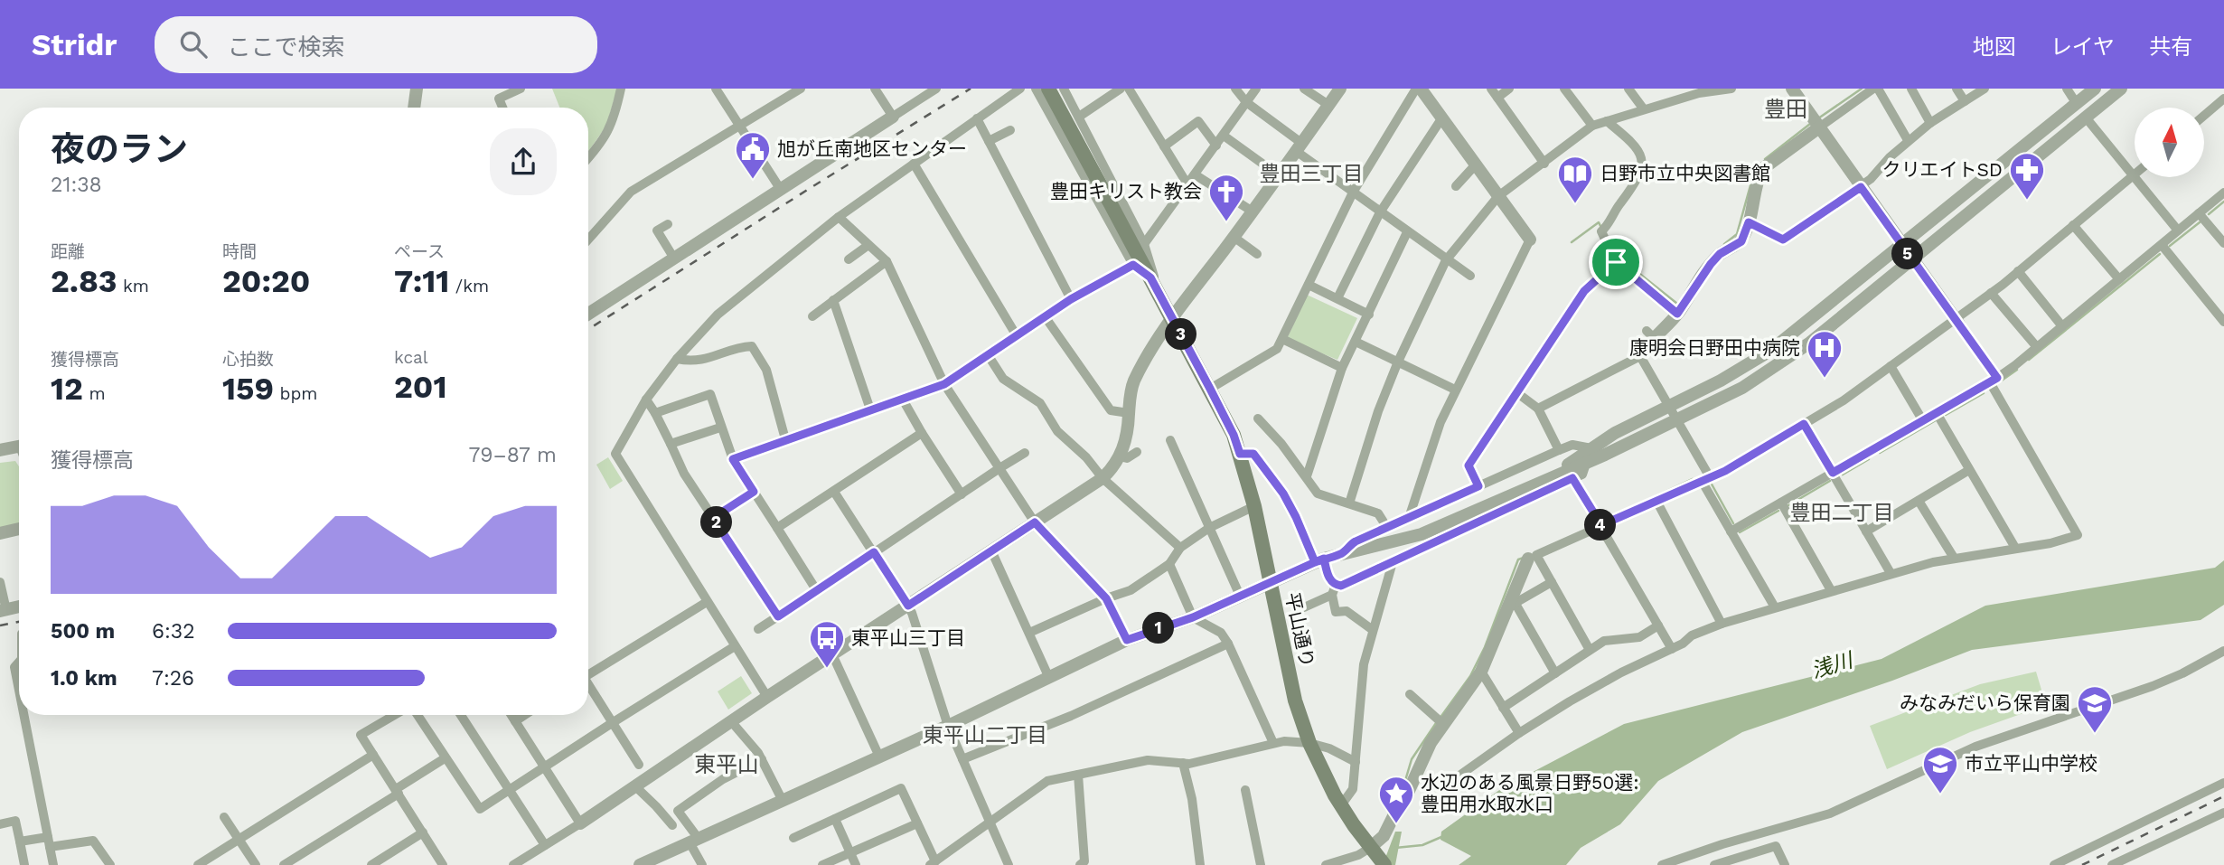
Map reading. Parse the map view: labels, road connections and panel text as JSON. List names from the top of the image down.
{
  "streets": {
    "main road": ["平山通り"]
  },
  "districts": [
    "豊田",
    "豊田三丁目",
    "豊田二丁目",
    "東平山二丁目",
    "東平山"
  ],
  "water": ["浅川"],
  "places": {
    "public building": ["旭が丘南地区センター"],
    "pharmacy": ["クリエイトSD"],
    "library": ["日野市立中央図書館"],
    "church": ["豊田キリスト教会"],
    "hospital": ["康明会日野田中病院"],
    "bus stop": ["東平山三丁目"],
    "school or university": ["みなみだいら保育園", "市立平山中学校"],
    "place": ["水辺のある風景日野50選: 豊田用水取水口"]
  },
  "north": "top",
  "page": {
    "header": "Stridr",
    "search": "ここで検索",
    "nav": ["地図", "レイヤ", "共有"],
    "heading": ["夜のラン", "21:38"],
    "stats": [
      ["距離", "2.83 km"],
      ["時間", "20:20"],
      ["ペース", "7:11 /km"],
      ["獲得標高", "12 m"],
      ["心拍数", "159 bpm"],
      ["kcal", "201"]
    ],
    "pins": [
      "5",
      "3",
      "2",
      "4",
      "1"
    ],
    "chart": ["獲得標高", "79–87 m"],
    "list": [
      {
        "name": "500 m",
        "note": "6:32"
      },
      {
        "name": "1.0 km",
        "note": "7:26"
      }
    ]
  }
}
